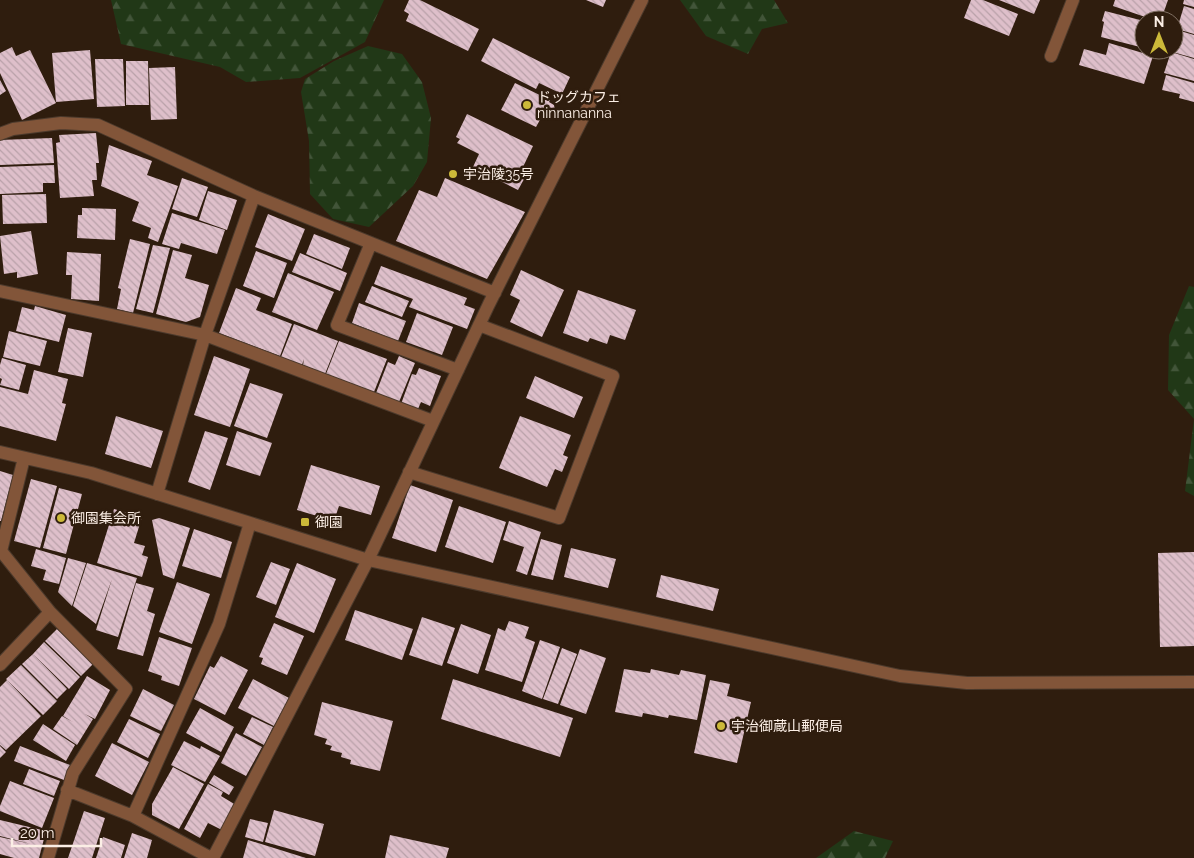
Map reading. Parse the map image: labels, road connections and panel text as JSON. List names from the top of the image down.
{
  "places": {
    "other": [
      "ドッグカフェ ninnananna",
      "宇治陵35号",
      "御園集会所",
      "宇治御蔵山郵便局"
    ],
    "transit": ["御園"]
  },
  "scale_bar": "20 m",
  "north": "top"
}
